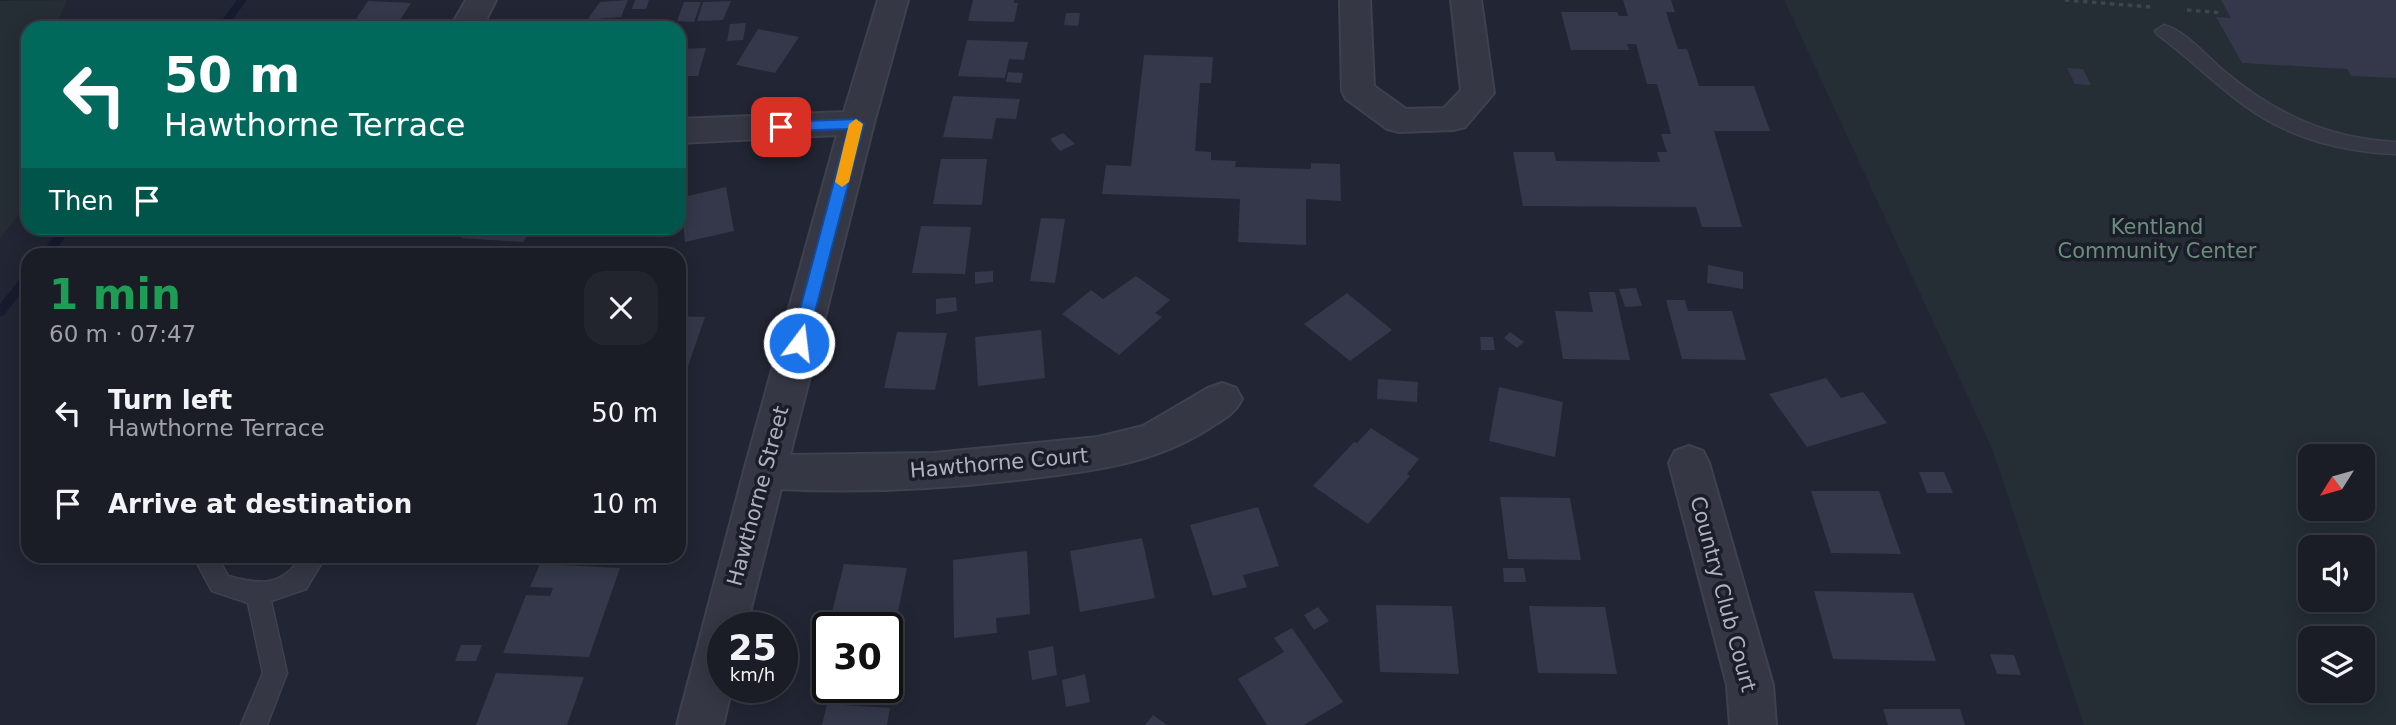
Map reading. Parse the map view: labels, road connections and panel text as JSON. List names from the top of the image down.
{
  "streets": {
    "street": ["Hawthorne Court", "Hawthorne Street", "Country Club Court"]
  },
  "crossings": [
    ["Hawthorne Court", "Hawthorne Street"]
  ],
  "parks": ["Kentland Community Center"],
  "north": "bottom left",
  "page": {
    "turn": ["50 m", "Hawthorne Terrace"],
    "then": "Then",
    "heading": ["1 min", "60 m · 07:47"],
    "list": [
      {
        "name": "Turn left",
        "note": "Hawthorne Terrace",
        "value": "50 m"
      },
      {
        "name": "Arrive at destination",
        "value": "10 m"
      }
    ],
    "speed": "25 km/h",
    "limit": "30"
  }
}
